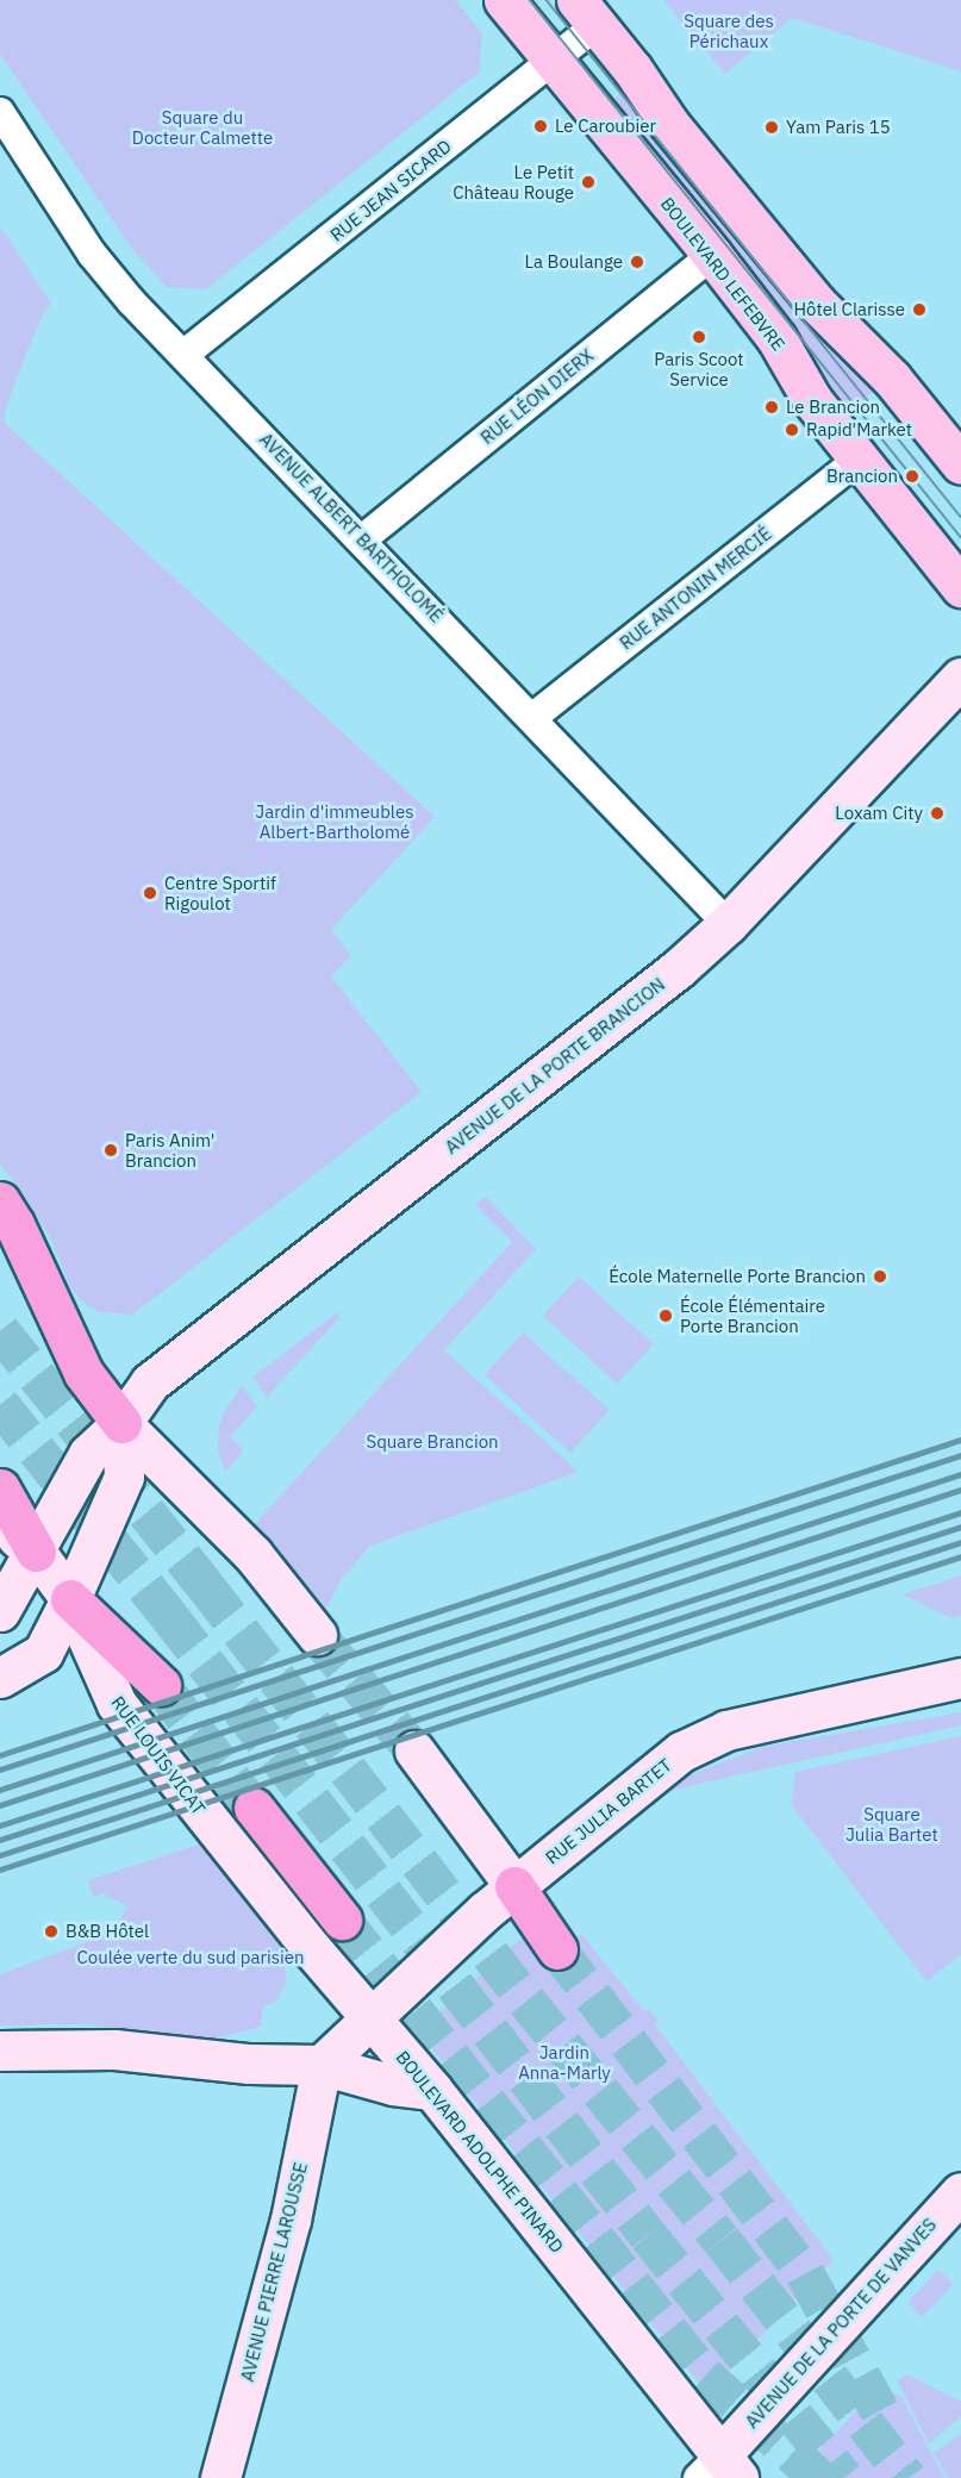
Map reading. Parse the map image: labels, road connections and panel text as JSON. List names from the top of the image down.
{
  "streets": {
    "main road": [
      "BOULEVARD LEFEBVRE",
      "AVENUE DE LA PORTE BRANCION",
      "RUE LOUIS VICAT",
      "RUE JULIA BARTET",
      "BOULEVARD ADOLPHE PINARD",
      "AVENUE PIERRE LAROUSSE",
      "AVENUE DE LA PORTE DE VANVES"
    ],
    "street": [
      "RUE JEAN SICARD",
      "RUE LÉON DIERX",
      "AVENUE ALBERT BARTHOLOMÉ",
      "RUE ANTONIN MERCIÉ"
    ]
  },
  "crossings": [
    ["RUE JEAN SICARD", "BOULEVARD LEFEBVRE"],
    ["RUE JEAN SICARD", "AVENUE ALBERT BARTHOLOMÉ"],
    ["BOULEVARD LEFEBVRE", "RUE LÉON DIERX"],
    ["BOULEVARD LEFEBVRE", "RUE ANTONIN MERCIÉ"],
    ["RUE LÉON DIERX", "AVENUE ALBERT BARTHOLOMÉ"],
    ["AVENUE ALBERT BARTHOLOMÉ", "RUE ANTONIN MERCIÉ"],
    ["AVENUE ALBERT BARTHOLOMÉ", "AVENUE DE LA PORTE BRANCION"],
    ["AVENUE DE LA PORTE BRANCION", "RUE LOUIS VICAT"],
    ["RUE LOUIS VICAT", "BOULEVARD ADOLPHE PINARD"],
    ["RUE JULIA BARTET", "BOULEVARD ADOLPHE PINARD"],
    ["RUE JULIA BARTET", "AVENUE PIERRE LAROUSSE"],
    ["BOULEVARD ADOLPHE PINARD", "AVENUE DE LA PORTE DE VANVES"]
  ],
  "parks": [
    "Square des Périchaux",
    "Square du Docteur Calmette",
    "Jardin d'immeubles Albert-Bartholomé",
    "Square Brancion",
    "Square Julia Bartet",
    "Coulée verte du sud parisien",
    "Jardin Anna-Marly"
  ],
  "places": [
    "Le Caroubier",
    "Yam Paris 15",
    "Le Petit Château Rouge",
    "La Boulange",
    "Hôtel Clarisse",
    "Paris Scoot Service",
    "Le Brancion",
    "Rapid'Market",
    "Brancion",
    "Loxam City",
    "Centre Sportif Rigoulot",
    "Paris Anim' Brancion",
    "École Maternelle Porte Brancion",
    "École Élémentaire Porte Brancion",
    "B&B Hôtel"
  ]
}
